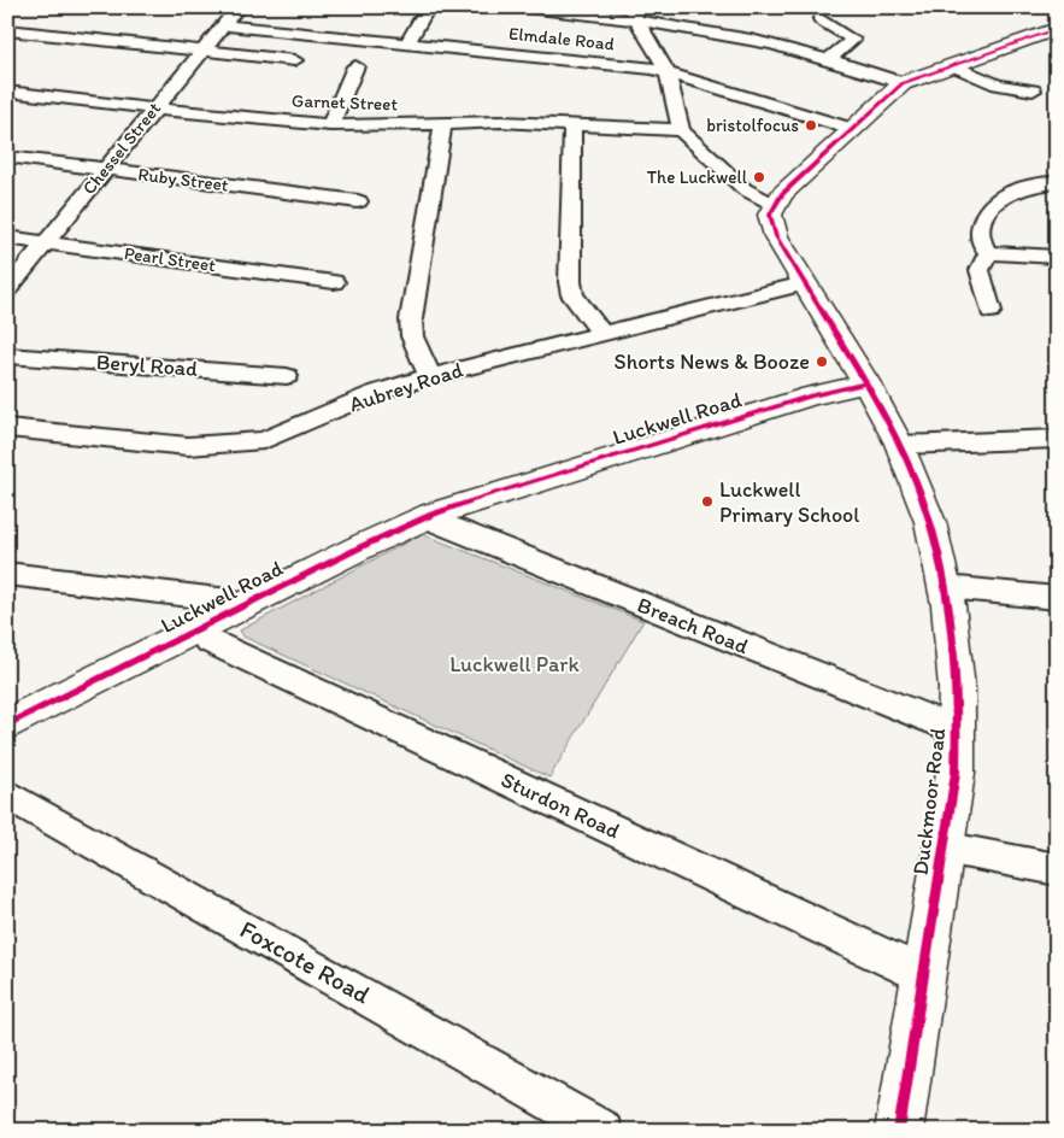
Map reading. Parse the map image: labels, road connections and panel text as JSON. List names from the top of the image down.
{
  "streets": {
    "street": [
      "Elmdale Road",
      "Garnet Street",
      "Chessel Street",
      "Ruby Street",
      "Pearl Street",
      "Beryl Road",
      "Aubrey Road",
      "Luckwell Road",
      "Breach Road",
      "Duckmoor Road",
      "Sturdon Road",
      "Foxcote Road"
    ]
  },
  "crossings": [
    ["Elmdale Road", "Chessel Street"],
    ["Garnet Street", "Chessel Street"],
    ["Chessel Street", "Ruby Street"],
    ["Chessel Street", "Pearl Street"],
    ["Luckwell Road", "Breach Road"],
    ["Luckwell Road", "Duckmoor Road"],
    ["Luckwell Road", "Sturdon Road"],
    ["Breach Road", "Duckmoor Road"],
    ["Duckmoor Road", "Sturdon Road"]
  ],
  "parks": ["Luckwell Park"],
  "places": [
    "bristolfocus",
    "The Luckwell",
    "Shorts News & Booze",
    "Luckwell Primary School"
  ]
}
